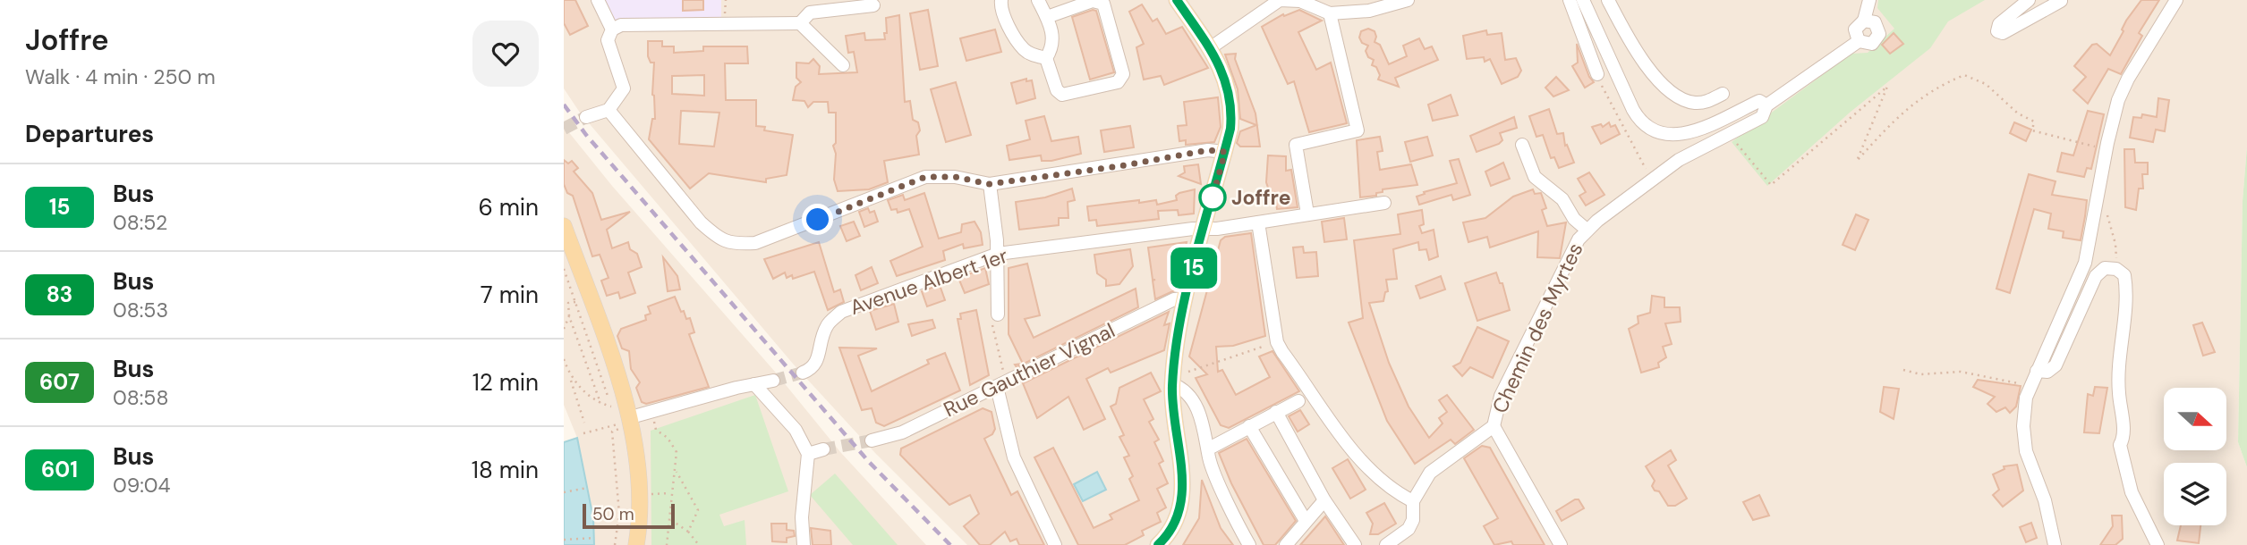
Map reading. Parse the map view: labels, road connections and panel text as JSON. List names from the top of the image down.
{
  "streets": {
    "street": ["Avenue Albert 1er", "Chemin des Myrtes", "Rue Gauthier Vignal"]
  },
  "places": ["Joffre"],
  "lines": ["bus line 15"],
  "scale_bar": "50 m",
  "north": "right",
  "page": {
    "heading": [
      ["Joffre", "Walk · 4 min · 250 m"],
      "Departures"
    ],
    "on_map": "15",
    "list": [
      {
        "mark": "15",
        "name": "Bus",
        "note": "08:52",
        "value": "6 min"
      },
      {
        "mark": "83",
        "name": "Bus",
        "note": "08:53",
        "value": "7 min"
      },
      {
        "mark": "607",
        "name": "Bus",
        "note": "08:58",
        "value": "12 min"
      },
      {
        "mark": "601",
        "name": "Bus",
        "note": "09:04",
        "value": "18 min"
      }
    ],
    "scale": "50 m"
  }
}
